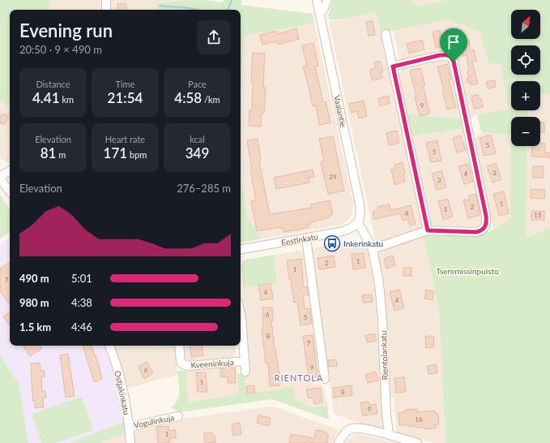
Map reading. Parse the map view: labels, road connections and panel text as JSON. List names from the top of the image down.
{
  "streets": {
    "street": [
      "Vaalantie",
      "Eestinkatu",
      "Rientolankatu",
      "Kveeninkuja",
      "Ostjakinkatu",
      "Vogulinkuja"
    ]
  },
  "crossings": [
    ["Vaalantie", "Eestinkatu"],
    ["Vaalantie", "Rientolankatu"],
    ["Eestinkatu", "Rientolankatu"],
    ["Ostjakinkatu", "Vogulinkuja"]
  ],
  "districts": ["RIENTOLA"],
  "parks": ["Tseremissinpuisto"],
  "places": {
    "bus stop": ["Inkerinkatu"]
  },
  "house_numbers": [
    "9",
    "5",
    "5",
    "3",
    "4",
    "29",
    "3",
    "1",
    "2",
    "1",
    "4",
    "15",
    "1",
    "2",
    "1",
    "7",
    "4",
    "4",
    "6",
    "5",
    "8",
    "7",
    "9",
    "6",
    "1",
    "8",
    "9",
    "16",
    "1"
  ],
  "north": "top right",
  "page": {
    "map_buttons": ["+", "−"],
    "heading": ["Evening run", "20:50 · 9 × 490 m"],
    "stats": [
      ["Distance", "4.41 km"],
      ["Time", "21:54"],
      ["Pace", "4:58 /km"],
      ["Elevation", "81 m"],
      ["Heart rate", "171 bpm"],
      ["kcal", "349"]
    ],
    "chart": ["Elevation", "276–285 m"],
    "list": [
      {
        "name": "490 m",
        "note": "5:01"
      },
      {
        "name": "980 m",
        "note": "4:38"
      },
      {
        "name": "1.5 km",
        "note": "4:46"
      }
    ]
  }
}
